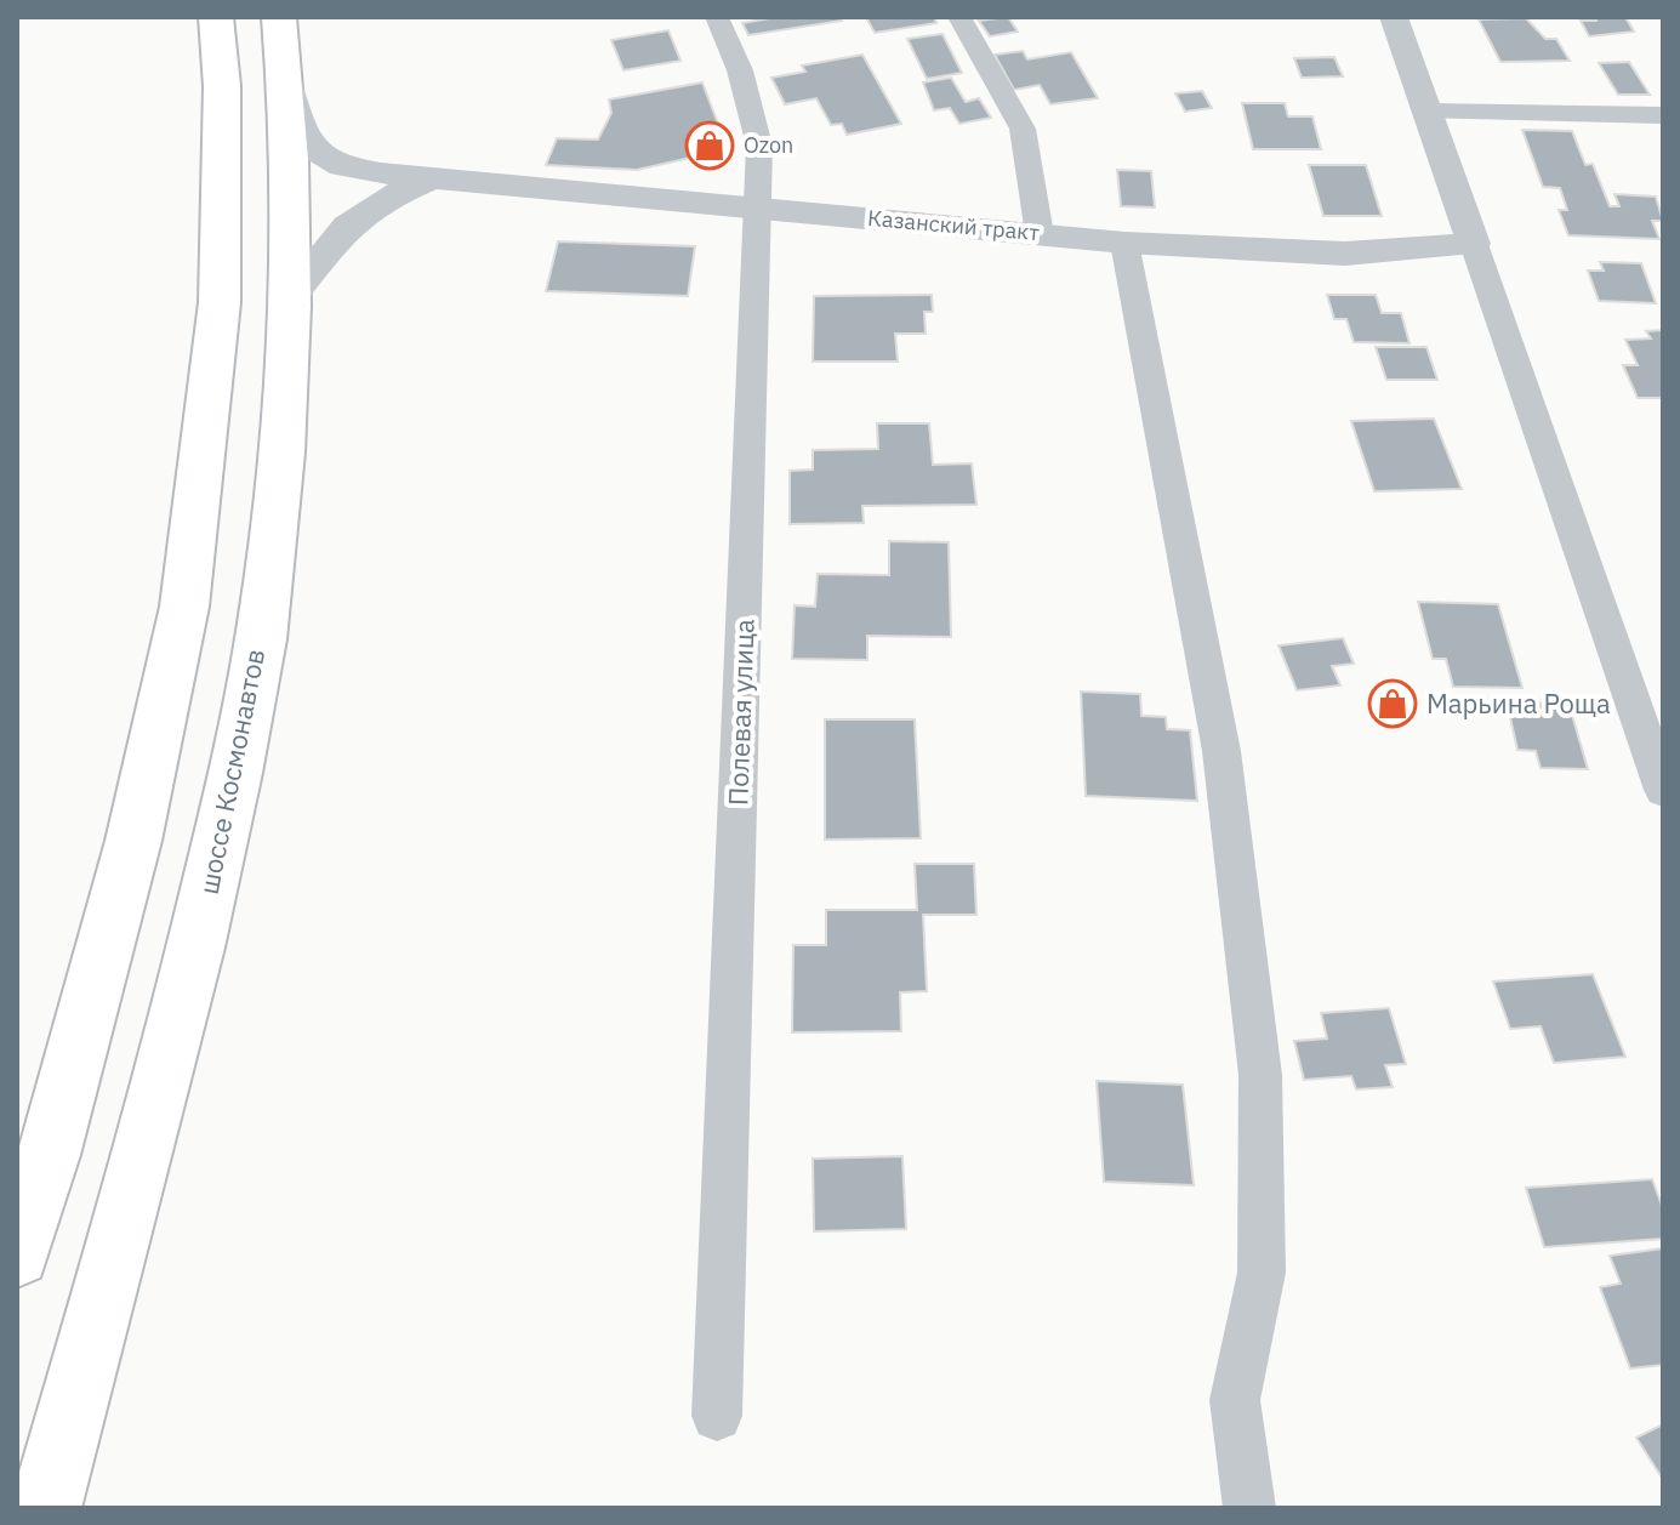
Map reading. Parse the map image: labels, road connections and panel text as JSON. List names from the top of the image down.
{
  "streets": {
    "main road": ["шоссе Космонавтов"],
    "street": ["Казанский тракт", "Полевая улица"]
  },
  "crossings": [
    ["Казанский тракт", "Полевая улица"],
    ["Казанский тракт", "шоссе Космонавтов"]
  ],
  "places": {
    "shop": ["Ozon", "Марьина Роща"]
  }
}
